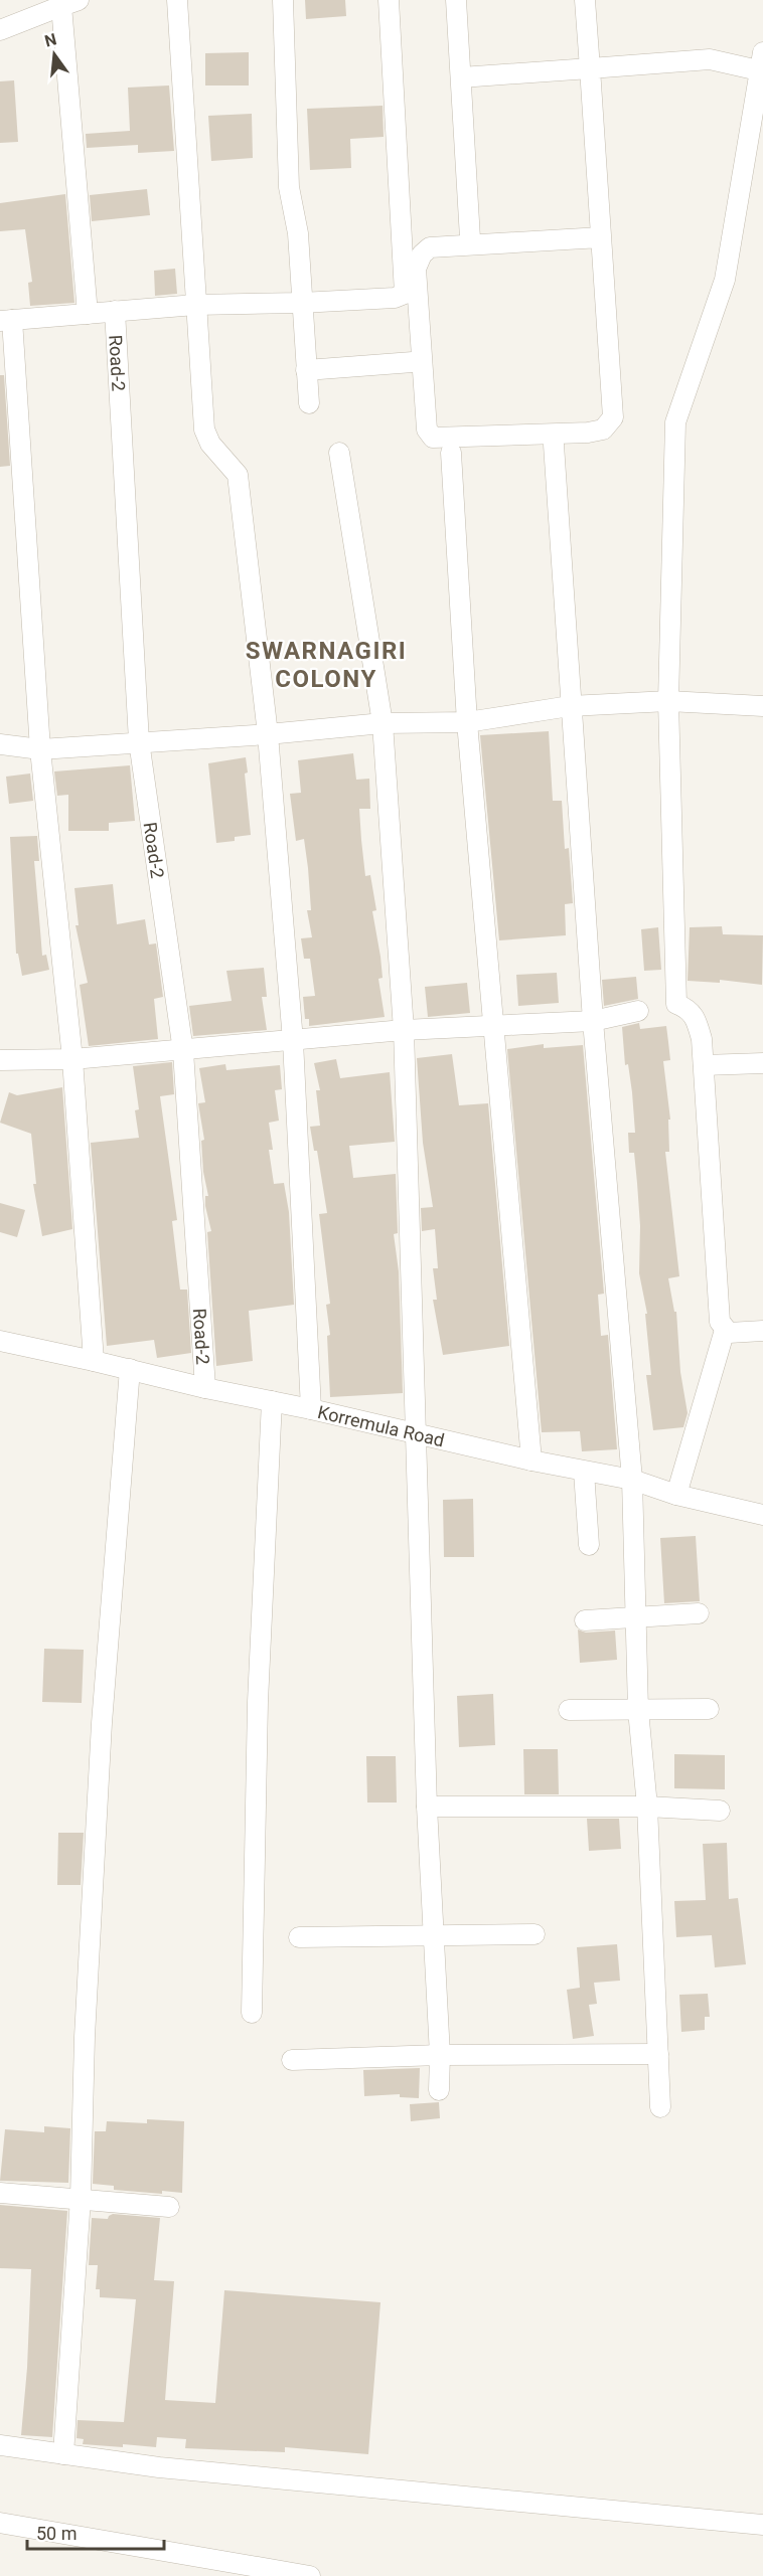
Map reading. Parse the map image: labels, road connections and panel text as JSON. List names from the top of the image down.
{
  "streets": {
    "street": ["Road-2", "Korremula Road"]
  },
  "crossings": [
    ["Road-2", "Korremula Road"]
  ],
  "districts": ["SWARNAGIRI COLONY"],
  "scale_bar": "50 m",
  "north": "top"
}
